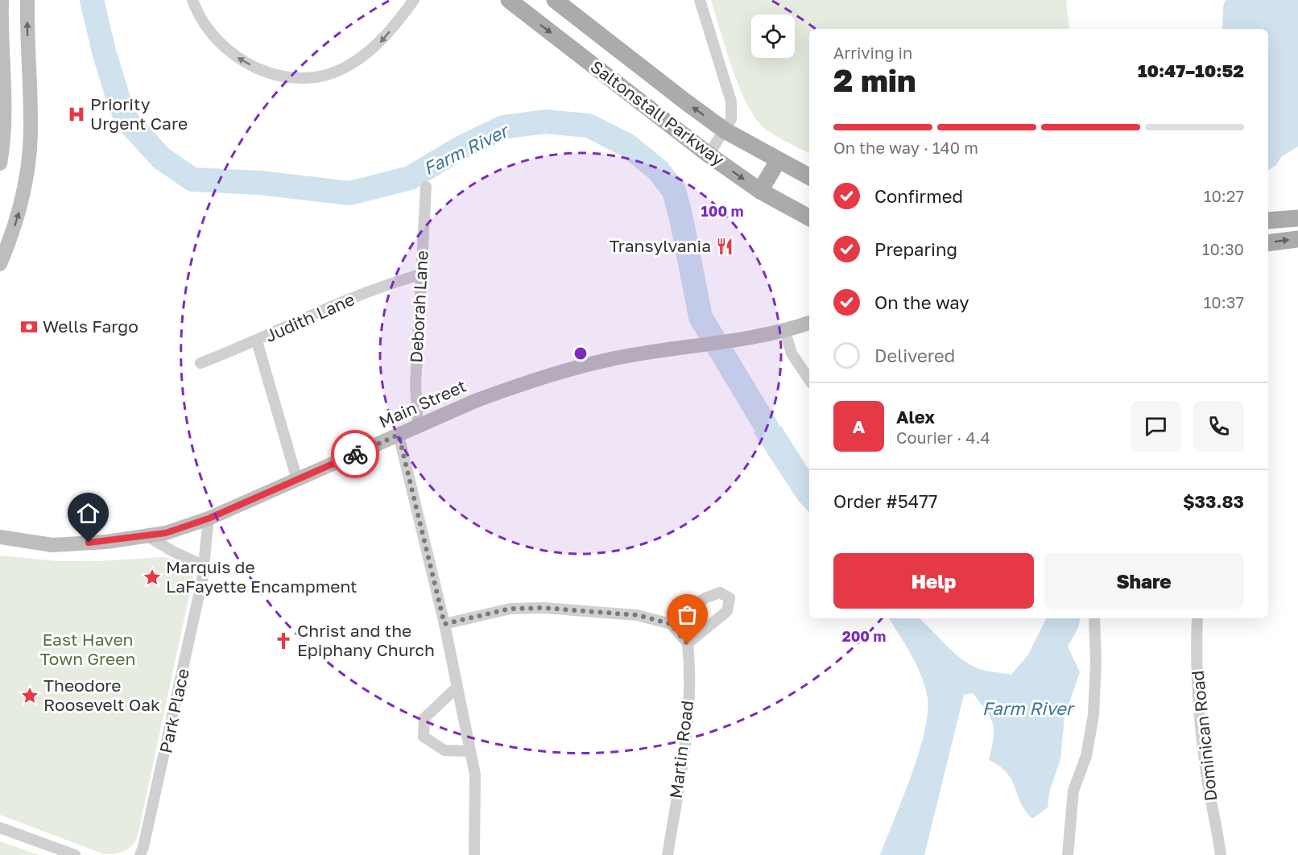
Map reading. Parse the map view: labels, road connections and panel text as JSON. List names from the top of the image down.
{
  "streets": {
    "main road": ["Saltonstall Parkway", "Main Street"],
    "street": [
      "Deborah Lane",
      "Judith Lane",
      "Park Place",
      "Dominican Road",
      "Martin Road"
    ]
  },
  "crossings": [
    ["Deborah Lane", "Judith Lane"],
    ["Deborah Lane", "Main Street"],
    ["Main Street", "Park Place"]
  ],
  "water": ["Farm River"],
  "parks": ["East Haven Town Green"],
  "places": {
    "hospital": ["Priority Urgent Care"],
    "restaurant": ["Transylvania"],
    "bank": ["Wells Fargo"],
    "place": ["Marquis de LaFayette Encampment", "Theodore Roosevelt Oak"],
    "church": ["Christ and the Epiphany Church"]
  },
  "page": {
    "heading": ["2 min", "Arriving in", "10:47–10:52"],
    "panel": [
      "Alex",
      "Courier · 4.4",
      "Order #5477",
      "$33.83"
    ],
    "bar": "On the way · 140 m",
    "list": [
      ["Confirmed", "10:27"],
      ["Preparing", "10:30"],
      ["On the way", "10:37"],
      "Delivered"
    ],
    "round": "A",
    "buttons": ["Help", "Share"]
  },
  "rings": ["100 m", "200 m"]
}
